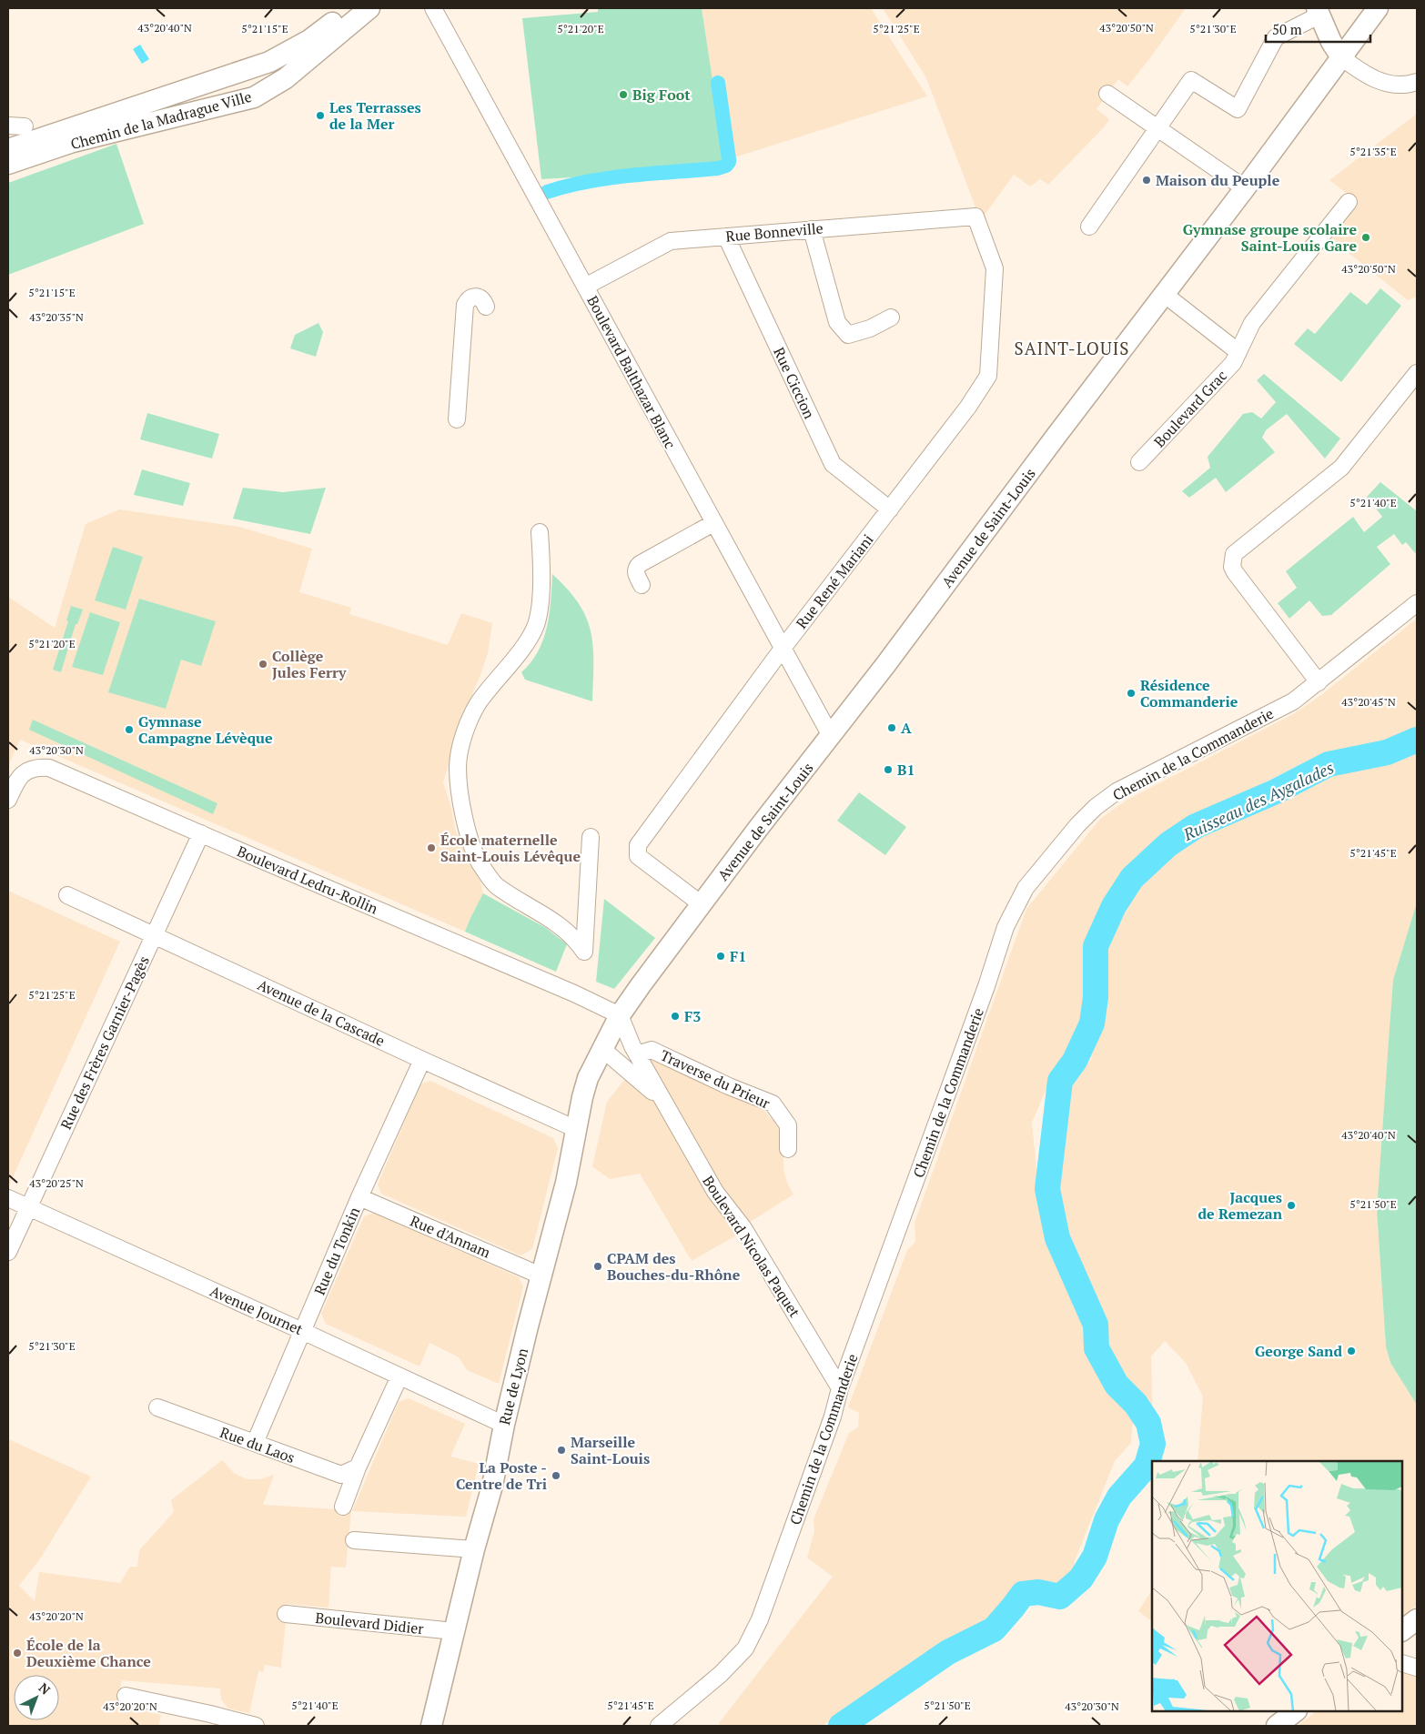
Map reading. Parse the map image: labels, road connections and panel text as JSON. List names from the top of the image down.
{
  "streets": {
    "street": [
      "Chemin de la Madrague Ville",
      "Rue Bonneville",
      "Boulevard Balthazar Blanc",
      "Rue Ciccion",
      "Boulevard Grac",
      "Avenue de Saint-Louis",
      "Rue René Mariani",
      "Chemin de la Commanderie",
      "Boulevard Ledru-Rollin",
      "Avenue de la Cascade",
      "Rue des Frères Garnier-Pagès",
      "Traverse du Prieur",
      "Rue d'Annam",
      "Boulevard Nicolas Paquet",
      "Rue du Tonkin",
      "Avenue Journet",
      "Rue de Lyon",
      "Rue du Laos",
      "Boulevard Didier"
    ]
  },
  "crossings": [
    ["Rue Bonneville", "Boulevard Balthazar Blanc"],
    ["Rue Bonneville", "Rue Ciccion"],
    ["Rue Bonneville", "Rue René Mariani"],
    ["Boulevard Balthazar Blanc", "Avenue de Saint-Louis"],
    ["Boulevard Balthazar Blanc", "Rue René Mariani"],
    ["Rue Ciccion", "Rue René Mariani"],
    ["Avenue de Saint-Louis", "Rue René Mariani"],
    ["Avenue de Saint-Louis", "Boulevard Ledru-Rollin"],
    ["Avenue de Saint-Louis", "Boulevard Nicolas Paquet"],
    ["Avenue de Saint-Louis", "Rue de Lyon"],
    ["Chemin de la Commanderie", "Boulevard Nicolas Paquet"],
    ["Boulevard Ledru-Rollin", "Rue des Frères Garnier-Pagès"],
    ["Boulevard Ledru-Rollin", "Boulevard Nicolas Paquet"],
    ["Avenue de la Cascade", "Rue des Frères Garnier-Pagès"],
    ["Avenue de la Cascade", "Rue du Tonkin"],
    ["Avenue de la Cascade", "Rue de Lyon"],
    ["Rue des Frères Garnier-Pagès", "Avenue Journet"],
    ["Traverse du Prieur", "Boulevard Nicolas Paquet"],
    ["Rue d'Annam", "Rue du Tonkin"],
    ["Rue d'Annam", "Rue de Lyon"],
    ["Boulevard Nicolas Paquet", "Rue de Lyon"],
    ["Rue du Tonkin", "Avenue Journet"],
    ["Rue du Tonkin", "Rue du Laos"],
    ["Avenue Journet", "Rue de Lyon"],
    ["Rue de Lyon", "Boulevard Didier"]
  ],
  "districts": ["SAINT-LOUIS"],
  "water": ["Ruisseau des Aygalades"],
  "places": [
    "Big Foot",
    "Les Terrasses de la Mer",
    "Maison du Peuple",
    "Gymnase groupe scolaire Saint-Louis Gare",
    "Collège Jules Ferry",
    "Résidence Commanderie",
    "A",
    "Gymnase Campagne Lévèque",
    "B1",
    "École maternelle Saint-Louis Lévêque",
    "F1",
    "F3",
    "Jacques de Remezan",
    "CPAM des Bouches-du-Rhône",
    "George Sand",
    "Marseille Saint-Louis",
    "La Poste - Centre de Tri",
    "École de la Deuxième Chance"
  ],
  "scale_bar": "50 m",
  "north": "top right",
  "coordinates": [
    "43°20'40\"N",
    "43°20'50\"N",
    "5°21'15\"E",
    "5°21'20\"E",
    "5°21'25\"E",
    "5°21'30\"E",
    "5°21'35\"E",
    "43°20'35\"N",
    "5°21'40\"E",
    "43°20'45\"N",
    "43°20'30\"N",
    "5°21'45\"E",
    "43°20'25\"N",
    "5°21'50\"E",
    "43°20'20\"N"
  ]
}
